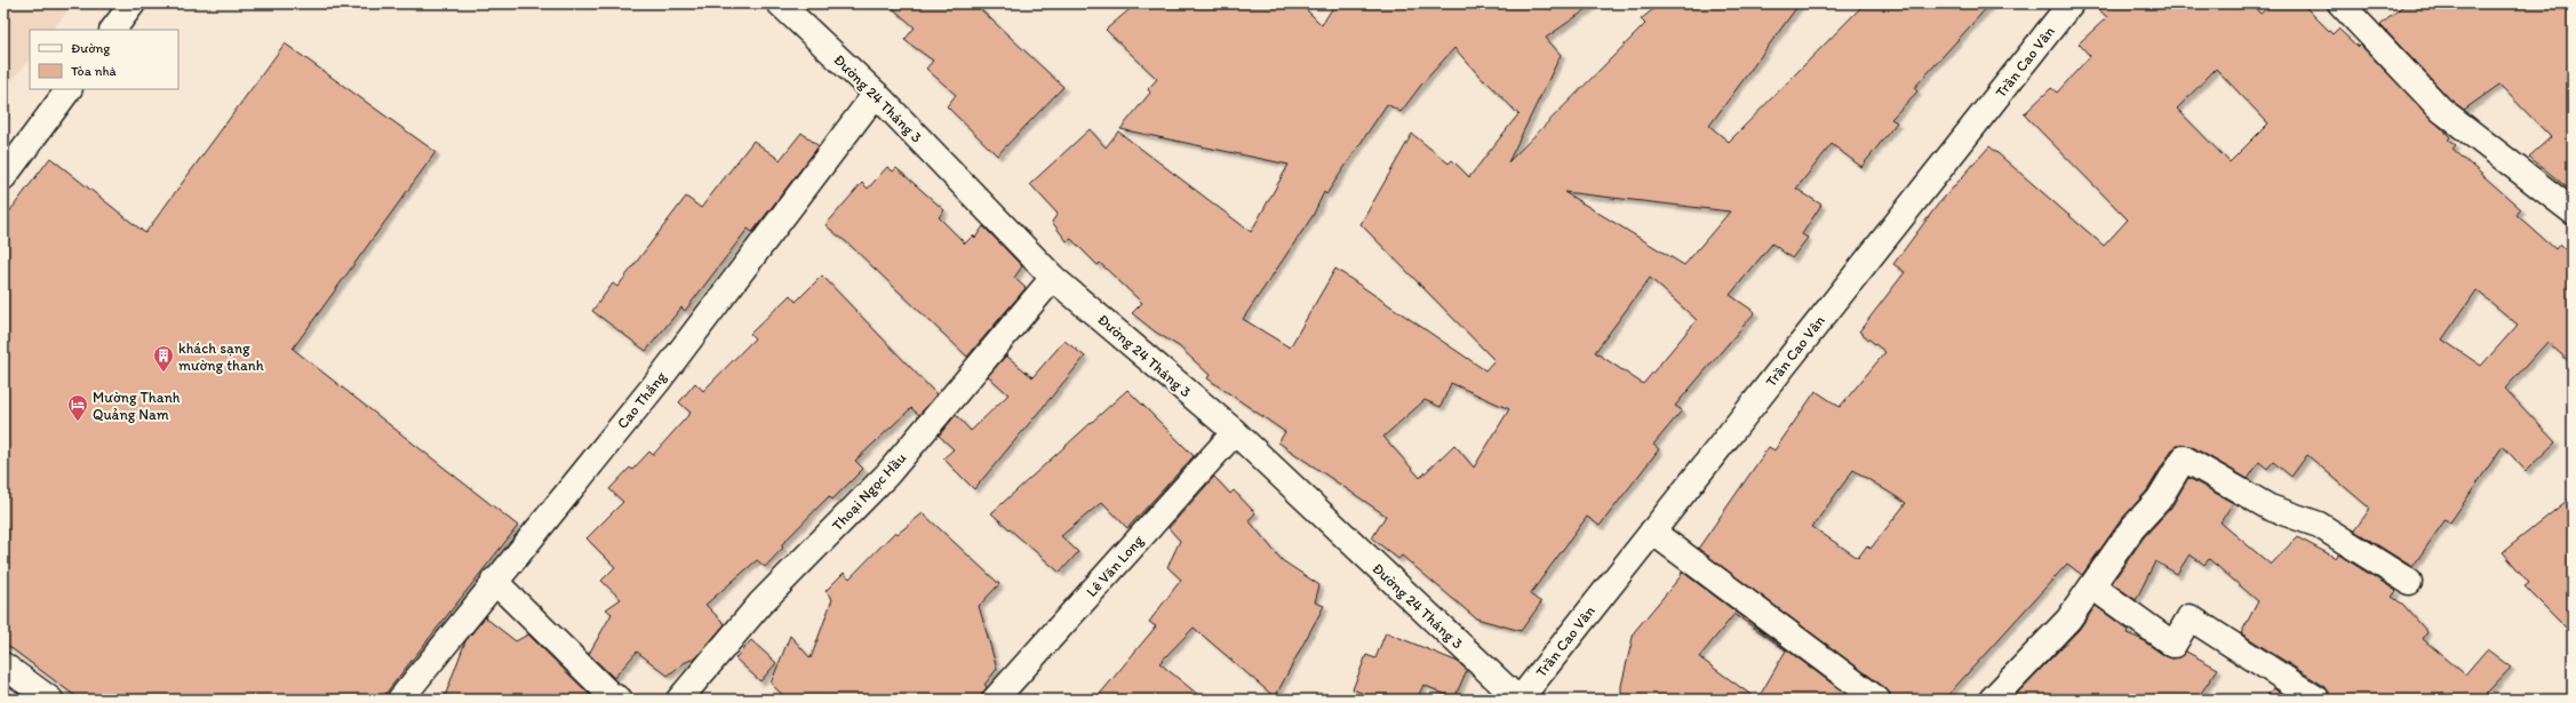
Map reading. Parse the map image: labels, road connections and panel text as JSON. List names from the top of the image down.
{
  "streets": {
    "street": [
      "Trần Cao Vân",
      "Đường 24 Tháng 3",
      "Cao Thắng",
      "Thoại Ngọc Hầu",
      "Lê Văn Long"
    ]
  },
  "crossings": [
    ["Trần Cao Vân", "Đường 24 Tháng 3"],
    ["Đường 24 Tháng 3", "Cao Thắng"],
    ["Đường 24 Tháng 3", "Thoại Ngọc Hầu"],
    ["Đường 24 Tháng 3", "Lê Văn Long"]
  ],
  "places": {
    "building": ["khách sạng mường thanh"],
    "hotel": ["Mường Thanh Quảng Nam"]
  },
  "legend": ["Đường", "Tòa nhà"]
}
